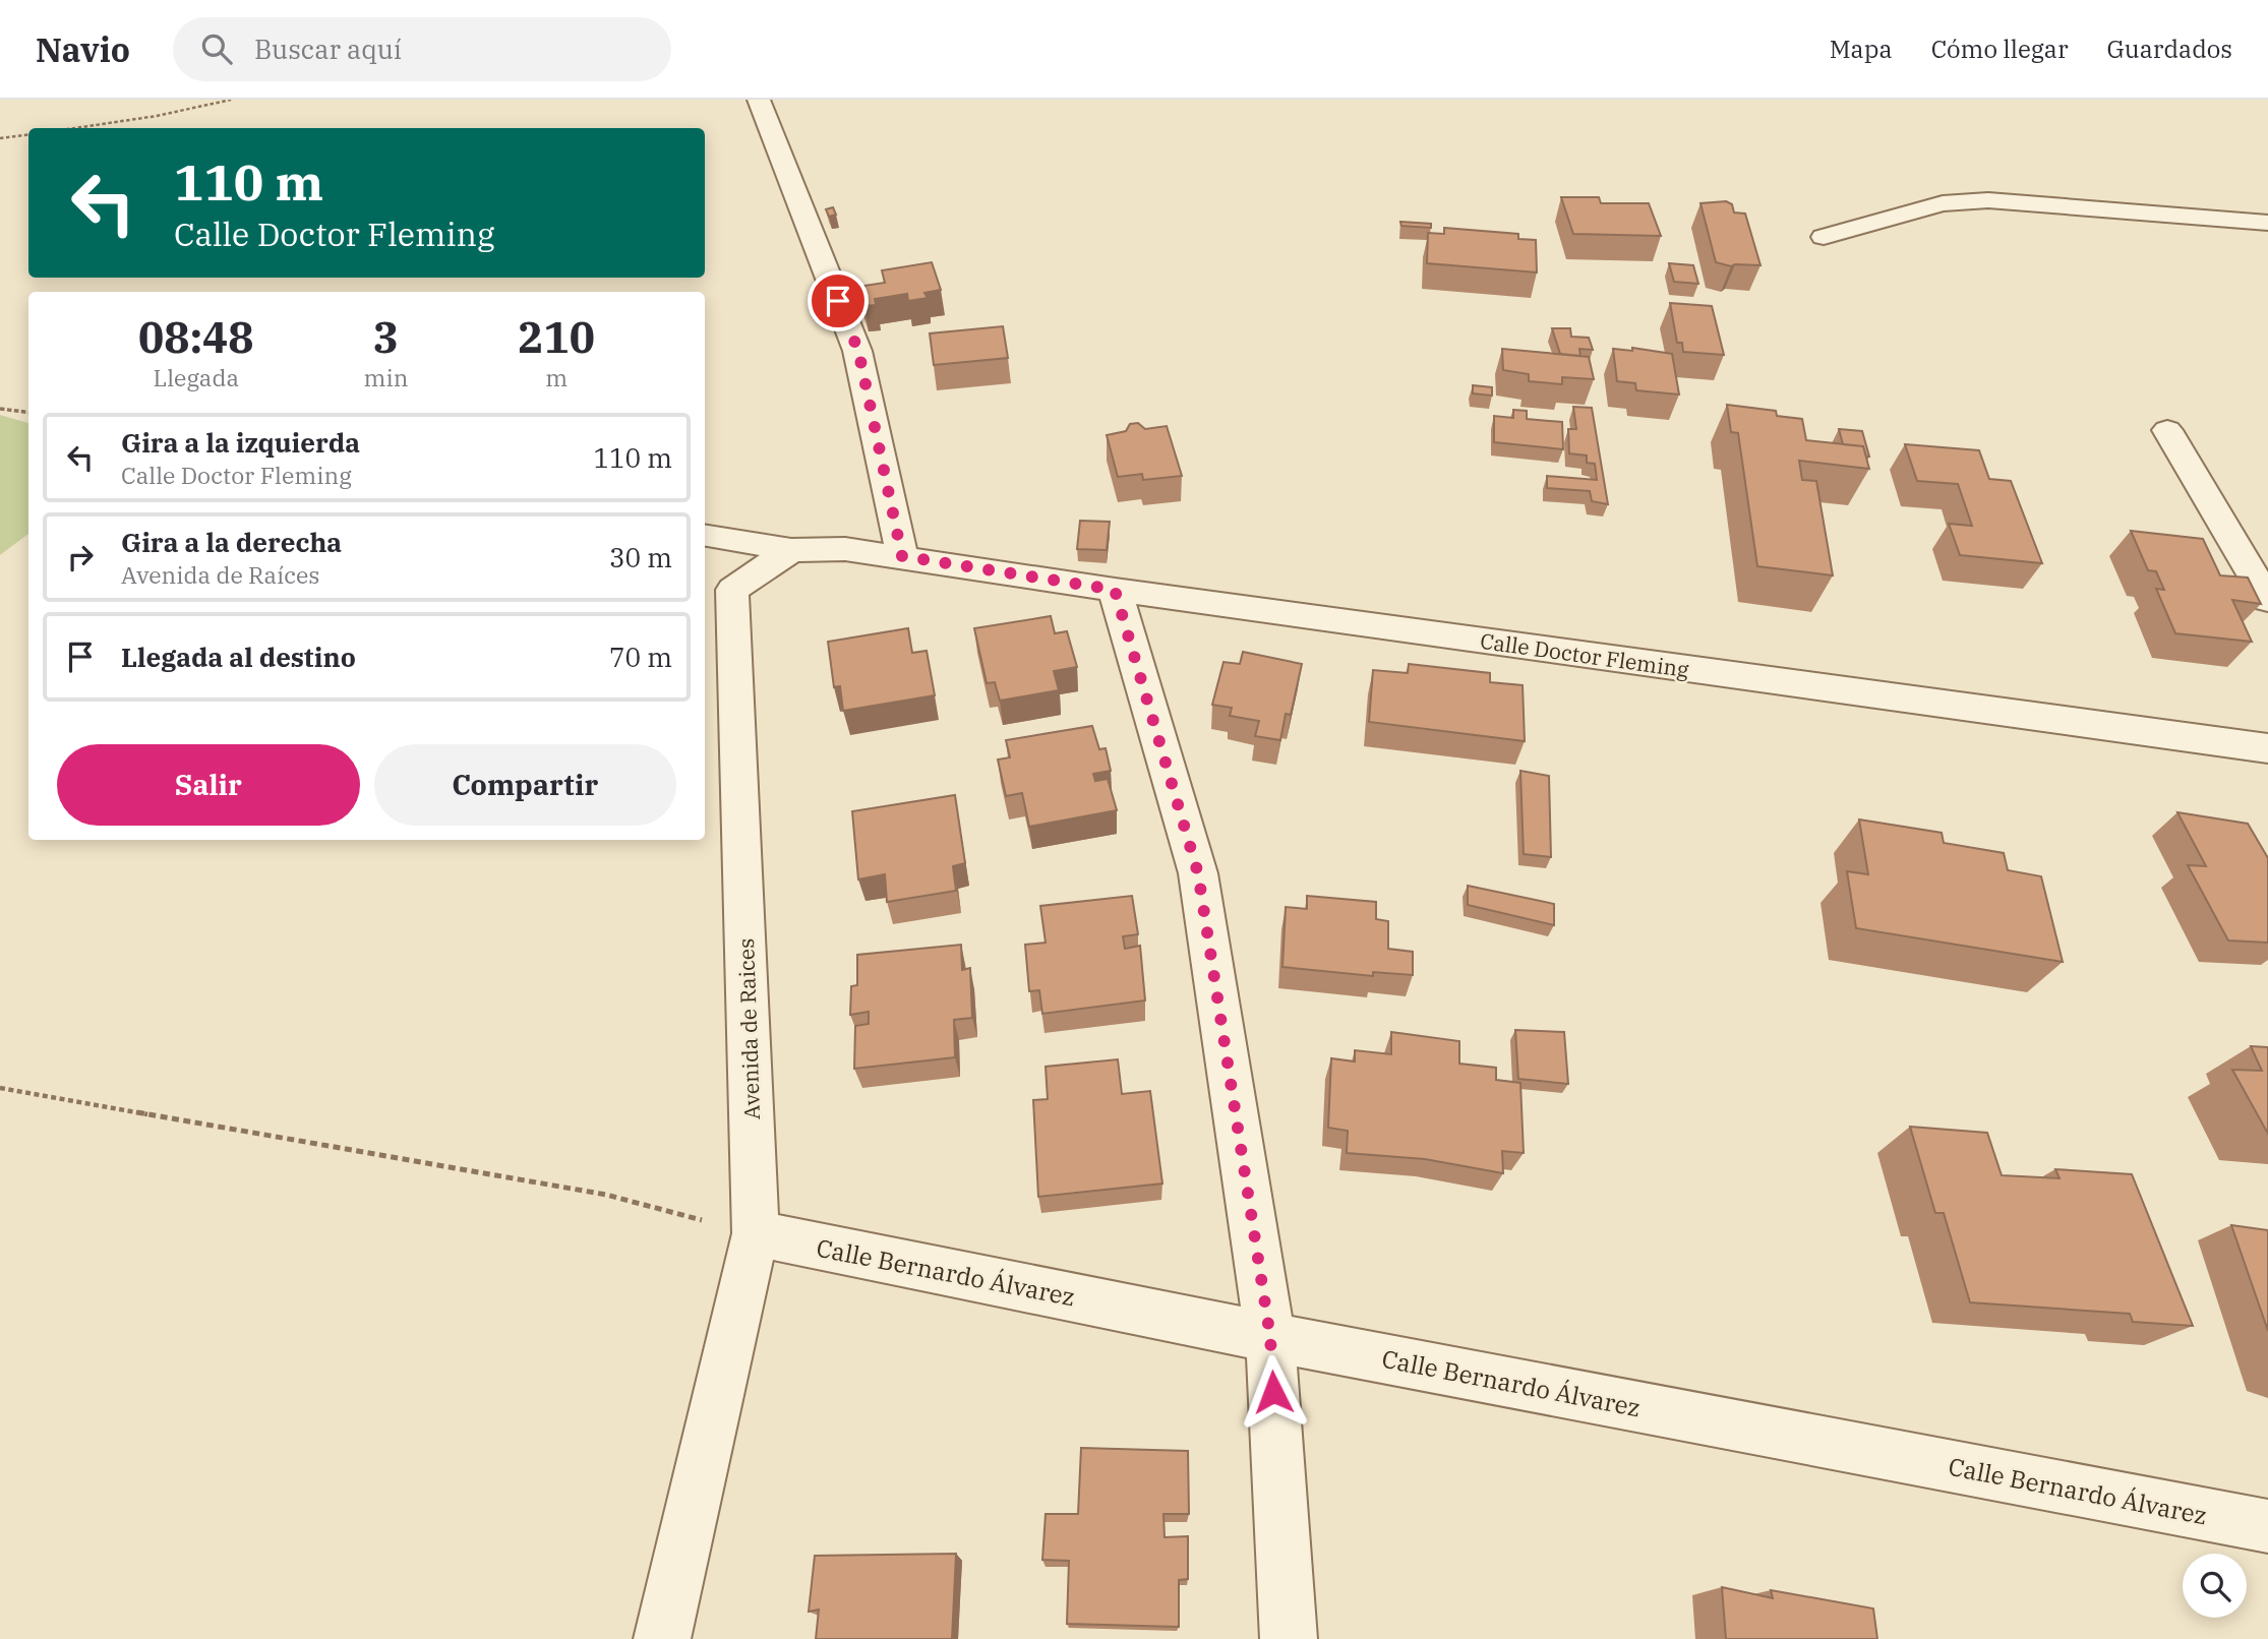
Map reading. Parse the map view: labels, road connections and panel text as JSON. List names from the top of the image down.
{
  "streets": {
    "street": ["Calle Doctor Fleming", "Avenida de Raices", "Calle Bernardo Álvarez"]
  },
  "crossings": [
    ["Avenida de Raices", "Calle Bernardo Álvarez"]
  ],
  "page": {
    "header": "Navio",
    "search": "Buscar aquí",
    "nav": ["Mapa", "Cómo llegar", "Guardados"],
    "turn": ["110 m", "Calle Doctor Fleming"],
    "eta": [
      "08:48",
      "Llegada",
      "3",
      "min",
      "210",
      "m"
    ],
    "list": [
      {
        "name": "Gira a la izquierda",
        "note": "Calle Doctor Fleming",
        "value": "110 m"
      },
      {
        "name": "Gira a la derecha",
        "note": "Avenida de Raíces",
        "value": "30 m"
      },
      {
        "name": "Llegada al destino",
        "value": "70 m"
      }
    ],
    "buttons": ["Salir", "Compartir"]
  }
}
